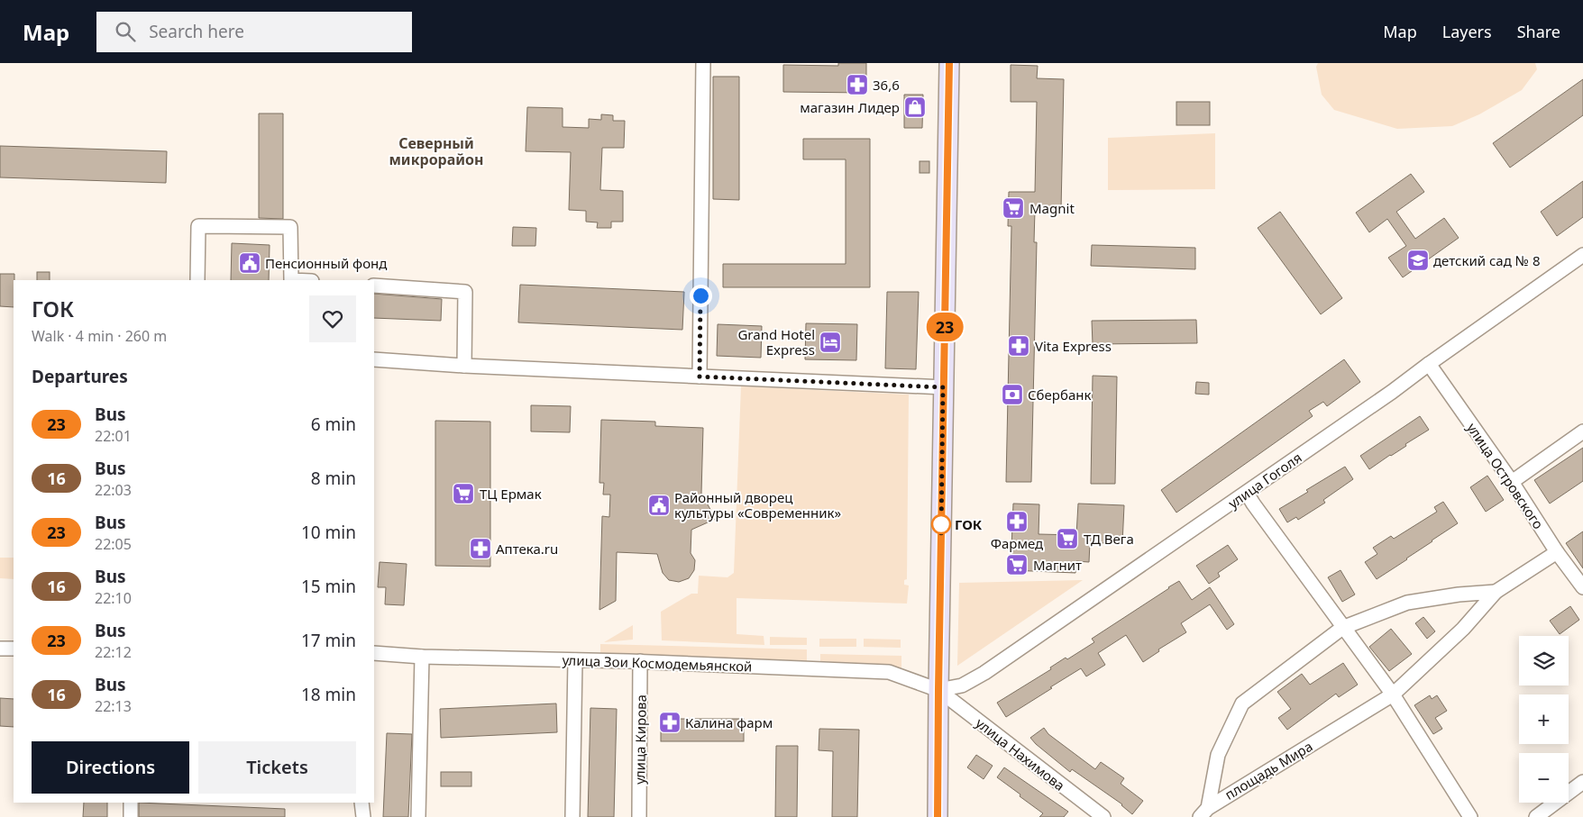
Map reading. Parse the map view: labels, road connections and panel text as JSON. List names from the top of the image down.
{
  "streets": {
    "street": [
      "улица Островского",
      "улица Гоголя",
      "улица Зои Космодемьянской",
      "улица Кирова",
      "улица Нахимова",
      "площадь Мира"
    ]
  },
  "crossings": [
    ["улица Островского", "улица Гоголя"],
    ["улица Гоголя", "улица Зои Космодемьянской"],
    ["улица Гоголя", "улица Нахимова"],
    ["улица Зои Космодемьянской", "улица Кирова"],
    ["улица Зои Космодемьянской", "улица Нахимова"]
  ],
  "districts": ["Северный микрорайон"],
  "places": {
    "pharmacy": [
      "36,6",
      "Vita Express",
      "Фармед",
      "Аптека.ru",
      "Калина фарм"
    ],
    "shop": ["магазин Лидер"],
    "supermarket": [
      "Magnit",
      "ТЦ Ермак",
      "ТД Вега",
      "Магнит"
    ],
    "school or university": ["детский сад № 8"],
    "public building": ["Пенсионный фонд", "Районный дворец культуры «Современник»"],
    "hotel": ["Grand Hotel Express"],
    "bank": ["Сбербанк"],
    "other": ["ГОК"]
  },
  "lines": ["bus line 23"],
  "page": {
    "header": "Map",
    "search": "Search here",
    "nav": ["Map", "Layers", "Share"],
    "on_map": "23",
    "heading": [
      ["ГОК", "Walk · 4 min · 260 m"],
      "Departures"
    ],
    "list": [
      {
        "mark": "23",
        "name": "Bus",
        "note": "22:01",
        "value": "6 min"
      },
      {
        "mark": "16",
        "name": "Bus",
        "note": "22:03",
        "value": "8 min"
      },
      {
        "mark": "23",
        "name": "Bus",
        "note": "22:05",
        "value": "10 min"
      },
      {
        "mark": "16",
        "name": "Bus",
        "note": "22:10",
        "value": "15 min"
      },
      {
        "mark": "23",
        "name": "Bus",
        "note": "22:12",
        "value": "17 min"
      },
      {
        "mark": "16",
        "name": "Bus",
        "note": "22:13",
        "value": "18 min"
      }
    ],
    "map_buttons": ["+", "−"],
    "buttons": ["Directions", "Tickets"]
  }
}
